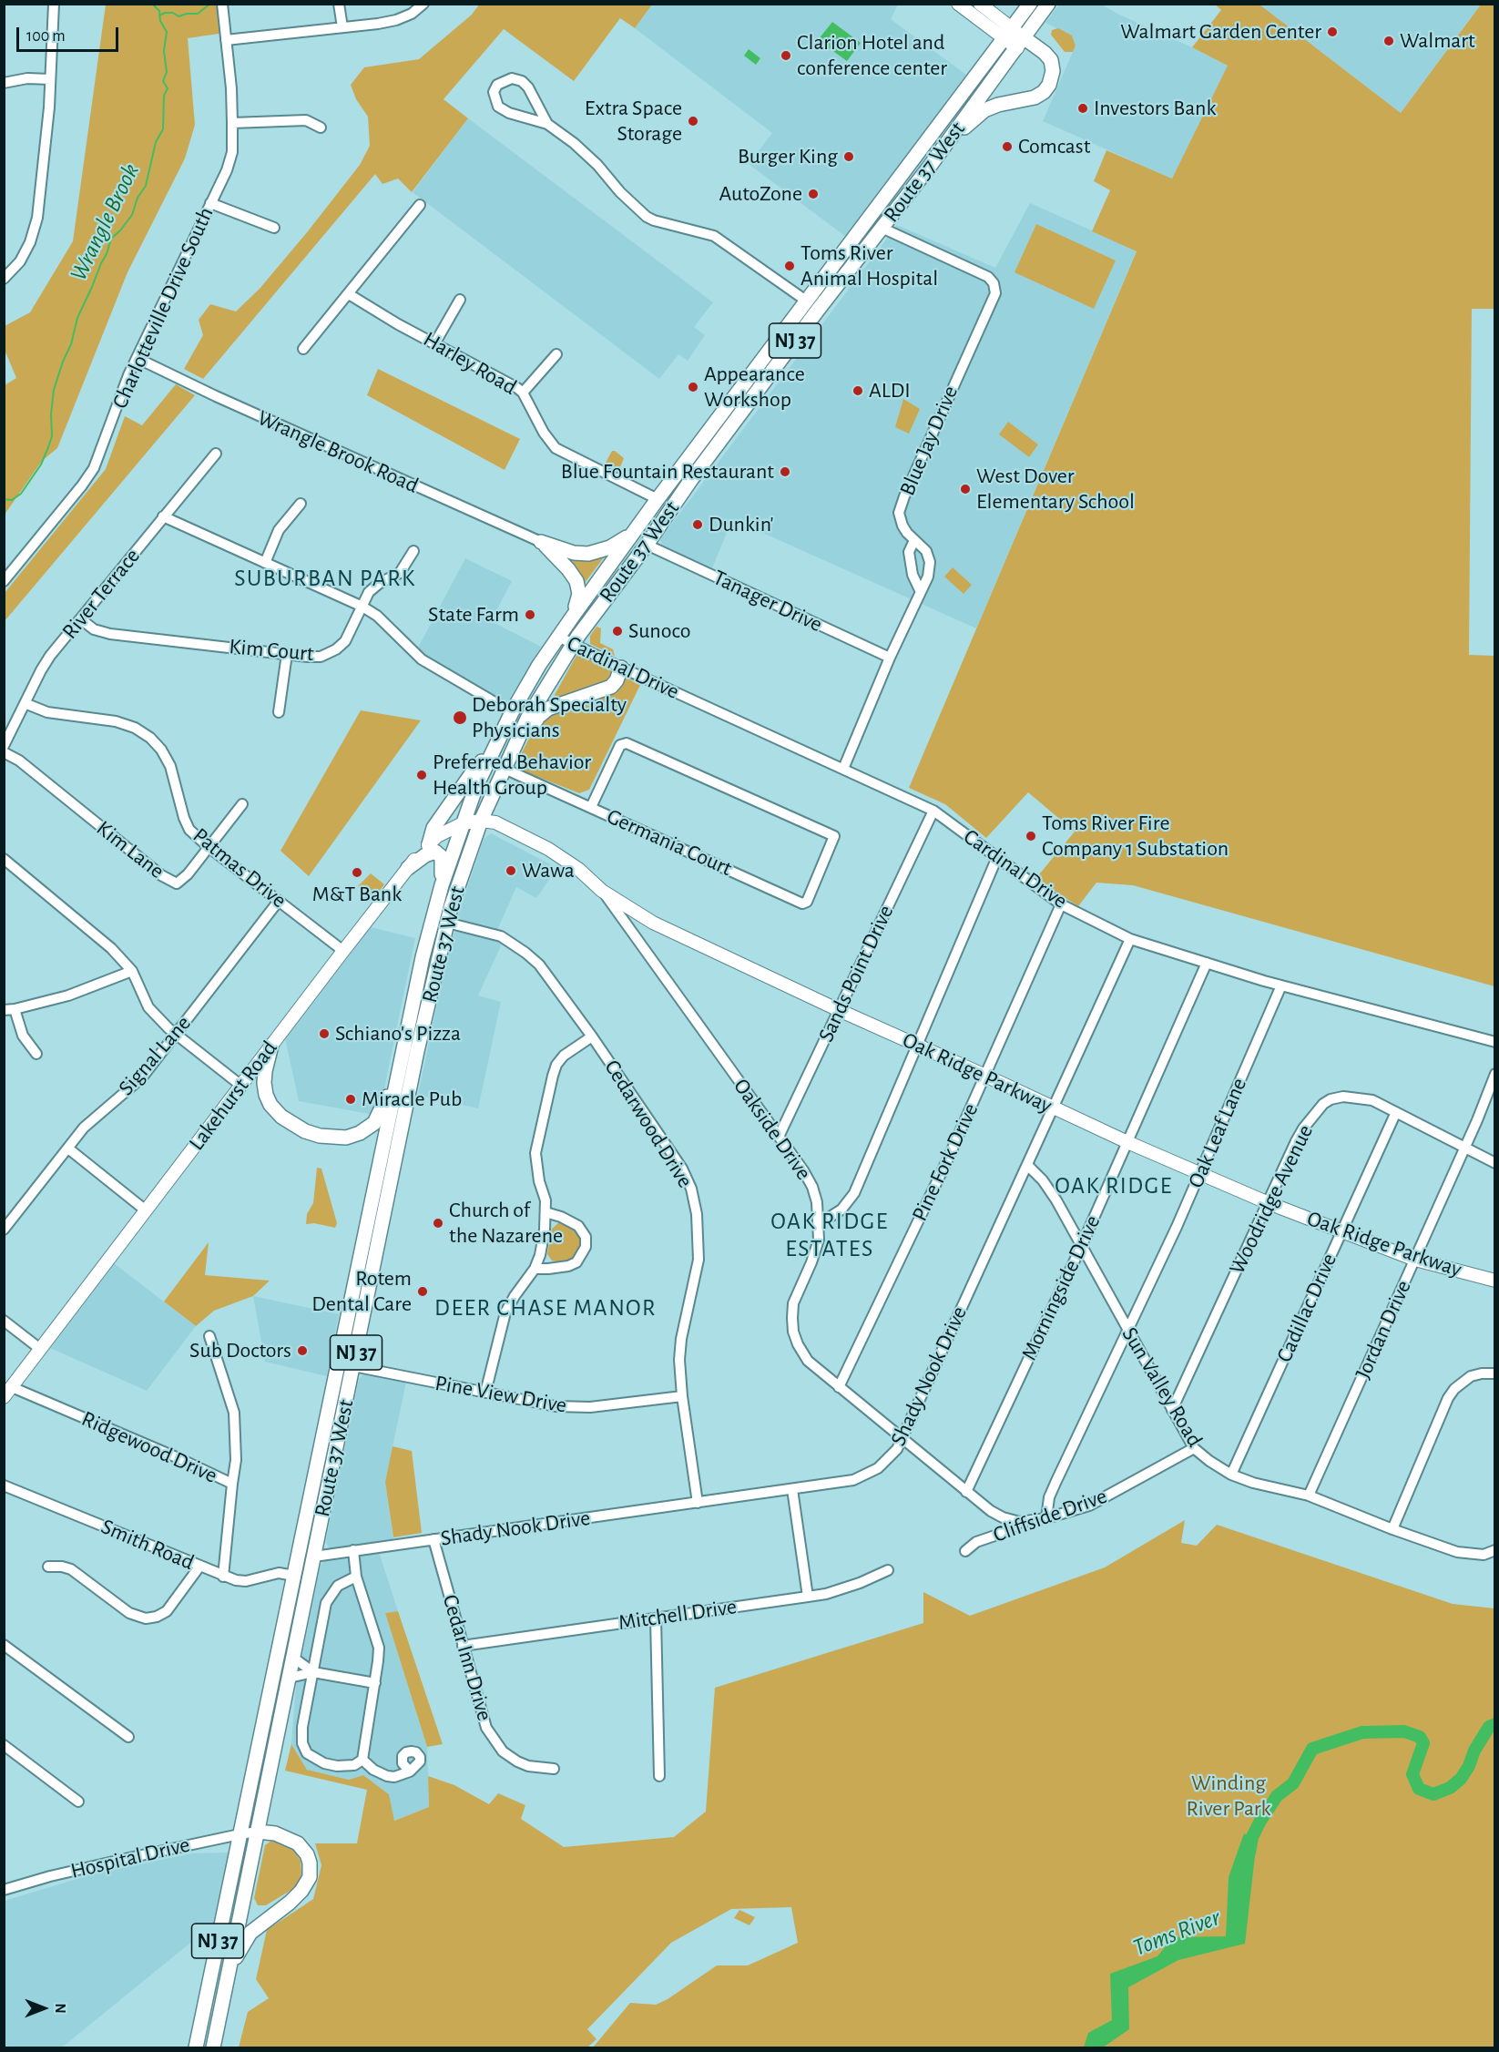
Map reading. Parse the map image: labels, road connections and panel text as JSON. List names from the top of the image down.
{
  "streets": {
    "highway": ["Route 37 West", "NJ 37"],
    "main road": ["Oak Ridge Parkway", "Lakehurst Road"],
    "street": [
      "Charlotteville Drive South",
      "Harley Road",
      "Blue Jay Drive",
      "Wrangle Brook Road",
      "River Terrace",
      "Tanager Drive",
      "Kim Court",
      "Cardinal Drive",
      "Germania Court",
      "Kim Lane",
      "Patmas Drive",
      "Sands Point Drive",
      "Signal Lane",
      "Cedarwood Drive",
      "Oakside Drive",
      "Oak Leaf Lane",
      "Pine Fork Drive",
      "Woodridge Avenue",
      "Morningside Drive",
      "Cadillac Drive",
      "Jordan Drive",
      "Shady Nook Drive",
      "Sun Valley Road",
      "Pine View Drive",
      "Ridgewood Drive",
      "Cliffside Drive",
      "Smith Road",
      "Mitchell Drive",
      "Cedar Inn Drive",
      "Hospital Drive"
    ]
  },
  "crossings": [
    ["Route 37 West", "Harley Road"],
    ["Route 37 West", "Blue Jay Drive"],
    ["Route 37 West", "Tanager Drive"],
    ["Route 37 West", "Cardinal Drive"],
    ["Route 37 West", "Germania Court"],
    ["Route 37 West", "Oak Ridge Parkway"],
    ["Route 37 West", "Lakehurst Road"],
    ["Route 37 West", "Cedarwood Drive"],
    ["Route 37 West", "Shady Nook Drive"],
    ["Route 37 West", "Pine View Drive"],
    ["Route 37 West", "Smith Road"],
    ["Route 37 West", "Hospital Drive"],
    ["Charlotteville Drive South", "Wrangle Brook Road"],
    ["Blue Jay Drive", "Tanager Drive"],
    ["Blue Jay Drive", "Cardinal Drive"],
    ["River Terrace", "Kim Court"],
    ["River Terrace", "Patmas Drive"],
    ["Cardinal Drive", "Sands Point Drive"],
    ["Cardinal Drive", "Oak Leaf Lane"],
    ["Cardinal Drive", "Pine Fork Drive"],
    ["Cardinal Drive", "Morningside Drive"],
    ["Cardinal Drive", "Shady Nook Drive"],
    ["Kim Lane", "Patmas Drive"],
    ["Patmas Drive", "Signal Lane"],
    ["Patmas Drive", "Lakehurst Road"],
    ["Sands Point Drive", "Oak Ridge Parkway"],
    ["Sands Point Drive", "Oakside Drive"],
    ["Oak Ridge Parkway", "Lakehurst Road"],
    ["Oak Ridge Parkway", "Oakside Drive"],
    ["Oak Ridge Parkway", "Oak Leaf Lane"],
    ["Oak Ridge Parkway", "Pine Fork Drive"],
    ["Oak Ridge Parkway", "Woodridge Avenue"],
    ["Oak Ridge Parkway", "Morningside Drive"],
    ["Oak Ridge Parkway", "Cadillac Drive"],
    ["Oak Ridge Parkway", "Jordan Drive"],
    ["Oak Ridge Parkway", "Shady Nook Drive"],
    ["Lakehurst Road", "Ridgewood Drive"],
    ["Cedarwood Drive", "Shady Nook Drive"],
    ["Cedarwood Drive", "Pine View Drive"],
    ["Oakside Drive", "Pine Fork Drive"],
    ["Oakside Drive", "Morningside Drive"],
    ["Oakside Drive", "Shady Nook Drive"],
    ["Oakside Drive", "Cliffside Drive"],
    ["Oak Leaf Lane", "Sun Valley Road"],
    ["Oak Leaf Lane", "Cliffside Drive"],
    ["Woodridge Avenue", "Cadillac Drive"],
    ["Woodridge Avenue", "Jordan Drive"],
    ["Woodridge Avenue", "Sun Valley Road"],
    ["Morningside Drive", "Sun Valley Road"],
    ["Cadillac Drive", "Sun Valley Road"],
    ["Jordan Drive", "Sun Valley Road"],
    ["Shady Nook Drive", "Sun Valley Road"],
    ["Shady Nook Drive", "Cedar Inn Drive"],
    ["Sun Valley Road", "Cliffside Drive"],
    ["Ridgewood Drive", "Smith Road"],
    ["Mitchell Drive", "Cedar Inn Drive"]
  ],
  "districts": [
    "SUBURBAN PARK",
    "OAK RIDGE",
    "OAK RIDGE ESTATES",
    "DEER CHASE MANOR"
  ],
  "water": ["Wrangle Brook", "Toms River"],
  "parks": ["Winding River Park"],
  "places": [
    "Walmart Garden Center",
    "Walmart",
    "Clarion Hotel and conference center",
    "Investors Bank",
    "Extra Space Storage",
    "Comcast",
    "Burger King",
    "AutoZone",
    "Toms River Animal Hospital",
    "Appearance Workshop",
    "ALDI",
    "Blue Fountain Restaurant",
    "West Dover Elementary School",
    "Dunkin'",
    "State Farm",
    "Sunoco",
    "Deborah Specialty Physicians",
    "Preferred Behavior Health Group",
    "Toms River Fire Company 1 Substation",
    "Wawa",
    "M&T Bank",
    "Schiano's Pizza",
    "Miracle Pub",
    "Church of the Nazarene",
    "Rotem Dental Care",
    "Sub Doctors"
  ],
  "scale_bar": "100 m",
  "north": "right"
}
